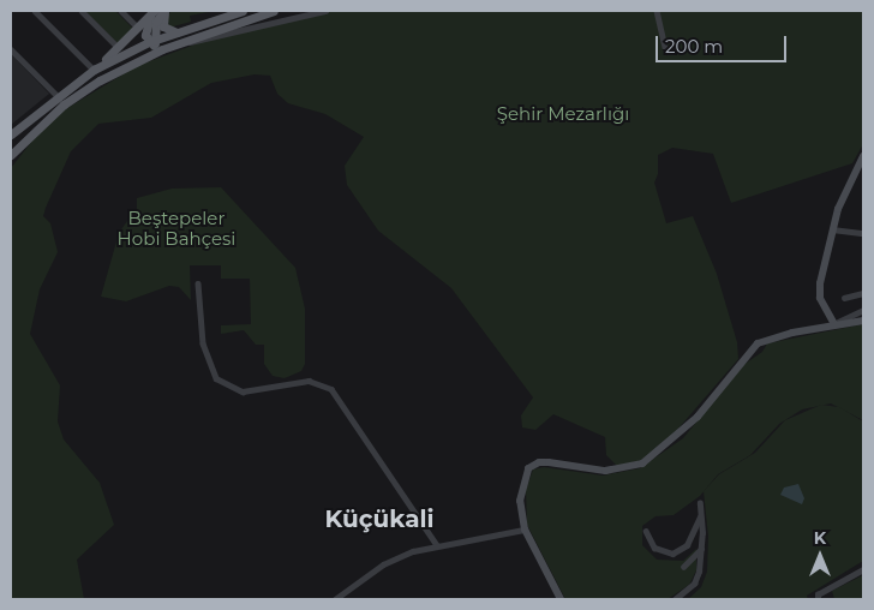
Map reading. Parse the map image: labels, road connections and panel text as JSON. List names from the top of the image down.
{
  "districts": ["Küçükali"],
  "parks": ["Şehir Mezarlığı", "Beştepeler Hobi Bahçesi"],
  "scale_bar": "200 m",
  "north": "top"
}
